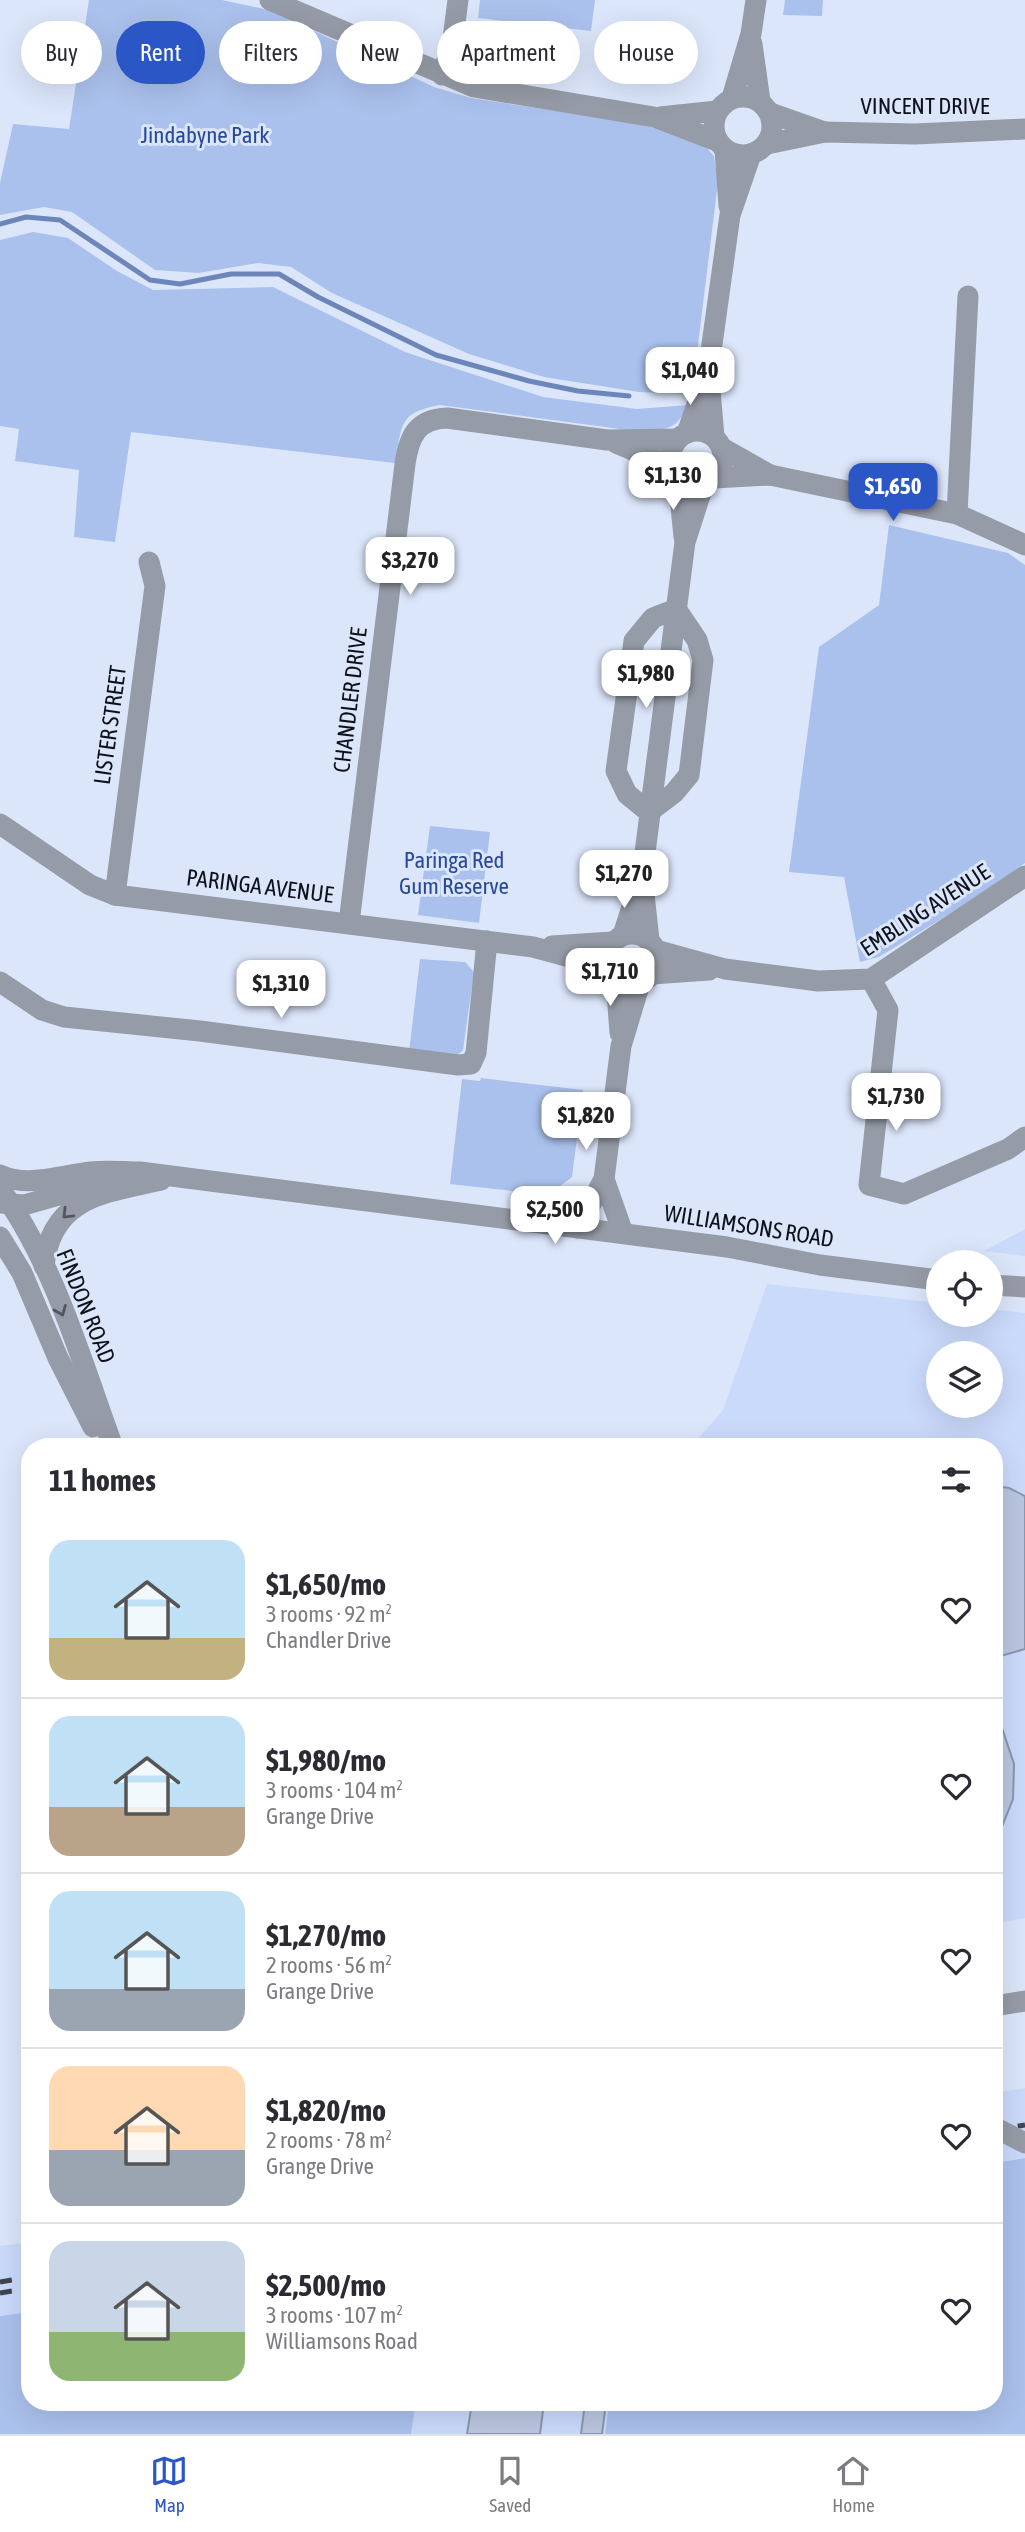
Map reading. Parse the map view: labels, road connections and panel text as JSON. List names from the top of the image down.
{
  "streets": {
    "street": [
      "VINCENT DRIVE",
      "CHANDLER DRIVE",
      "LISTER STREET",
      "PARINGA AVENUE",
      "EMBLING AVENUE",
      "WILLIAMSONS ROAD",
      "FINDON ROAD"
    ]
  },
  "crossings": [
    ["CHANDLER DRIVE", "PARINGA AVENUE"],
    ["LISTER STREET", "PARINGA AVENUE"],
    ["PARINGA AVENUE", "EMBLING AVENUE"],
    ["WILLIAMSONS ROAD", "FINDON ROAD"]
  ],
  "parks": ["Jindabyne Park", "Paringa Red Gum Reserve"],
  "page": {
    "chip": [
      "Buy",
      "Rent",
      "Filters",
      "New",
      "Apartment",
      "House"
    ],
    "price": [
      "$1,040",
      "$1,130",
      "$1,650",
      "$3,270",
      "$1,980",
      "$1,270",
      "$1,710",
      "$1,310",
      "$1,730",
      "$1,820",
      "$2,500"
    ],
    "heading": "11 homes",
    "list": [
      {
        "name": "$1,650/mo",
        "note": "3 rooms · 92 m² · Chandler Drive"
      },
      {
        "name": "$1,980/mo",
        "note": "3 rooms · 104 m² · Grange Drive"
      },
      {
        "name": "$1,270/mo",
        "note": "2 rooms · 56 m² · Grange Drive"
      },
      {
        "name": "$1,820/mo",
        "note": "2 rooms · 78 m² · Grange Drive"
      },
      {
        "name": "$2,500/mo",
        "note": "3 rooms · 107 m² · Williamsons Road"
      }
    ],
    "tabs": ["Map", "Saved", "Home"]
  }
}
